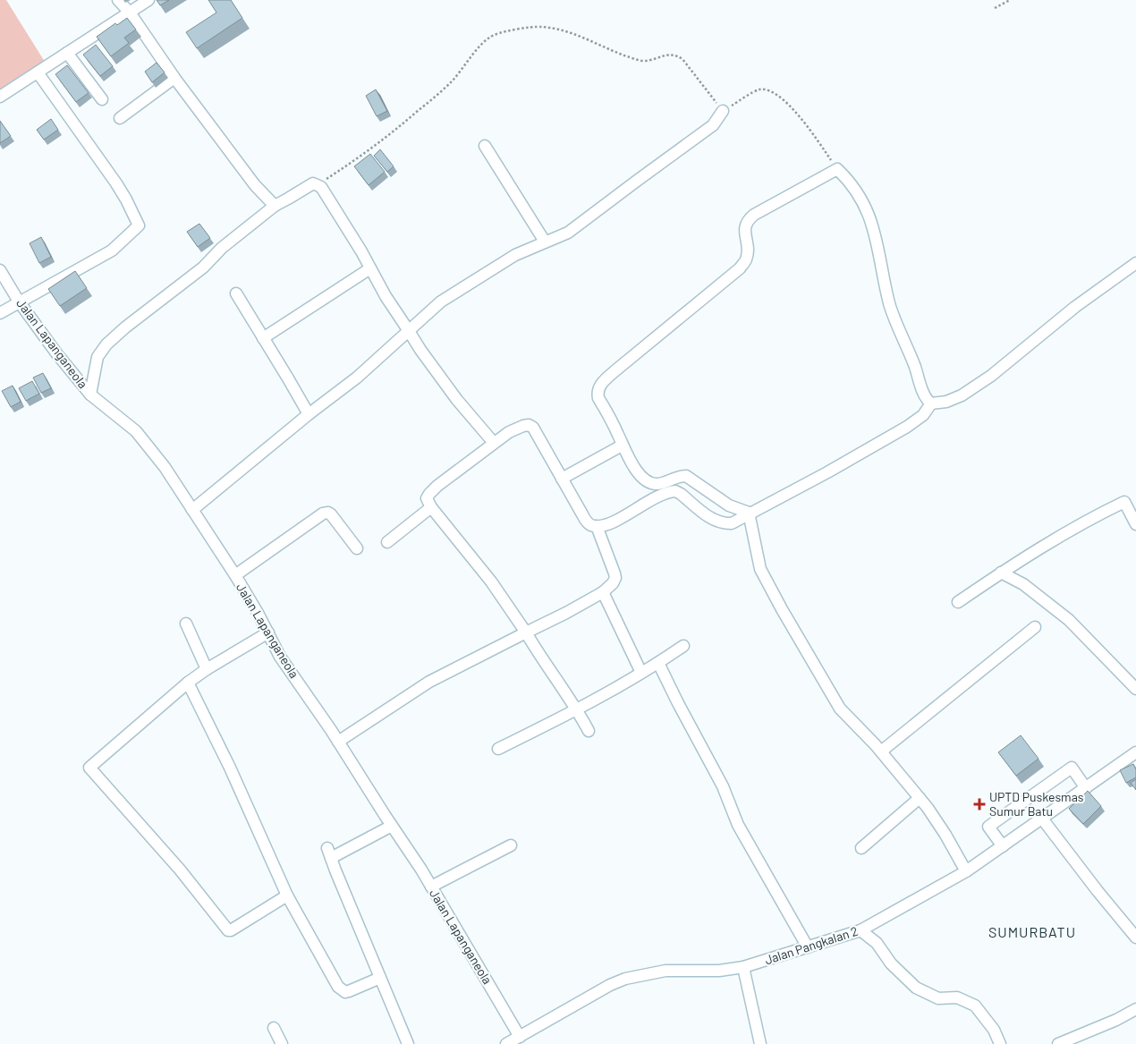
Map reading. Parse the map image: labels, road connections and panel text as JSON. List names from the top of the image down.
{
  "streets": {
    "street": ["Jalan Lapanganeola", "Jalan Pangkalan 2"]
  },
  "crossings": [
    ["Jalan Lapanganeola", "Jalan Pangkalan 2"]
  ],
  "districts": ["SUMURBATU"],
  "places": {
    "health": ["UPTD Puskesmas Sumur Batu"]
  }
}
